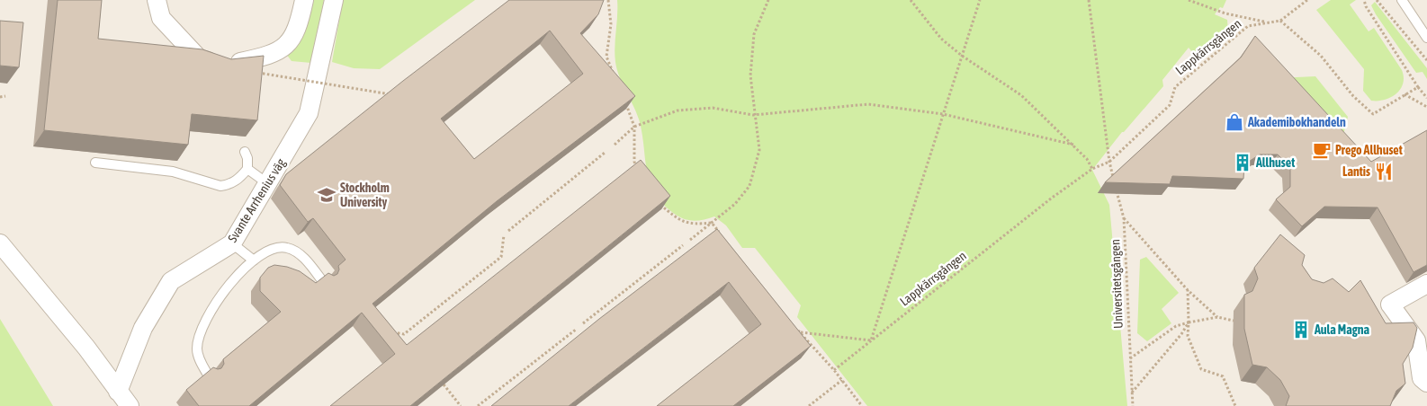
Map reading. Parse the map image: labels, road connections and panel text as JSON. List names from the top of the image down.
{
  "streets": {
    "street": ["Svante Arrhenius väg"],
    "path": ["Lappkärrsgången", "Universitetsgången"]
  },
  "places": {
    "shop": ["Akademibokhandeln"],
    "cafe": ["Prego Allhuset"],
    "building": ["Allhuset", "Aula Magna"],
    "restaurant": ["Lantis"],
    "school or university": ["Stockholm University"]
  }
}
